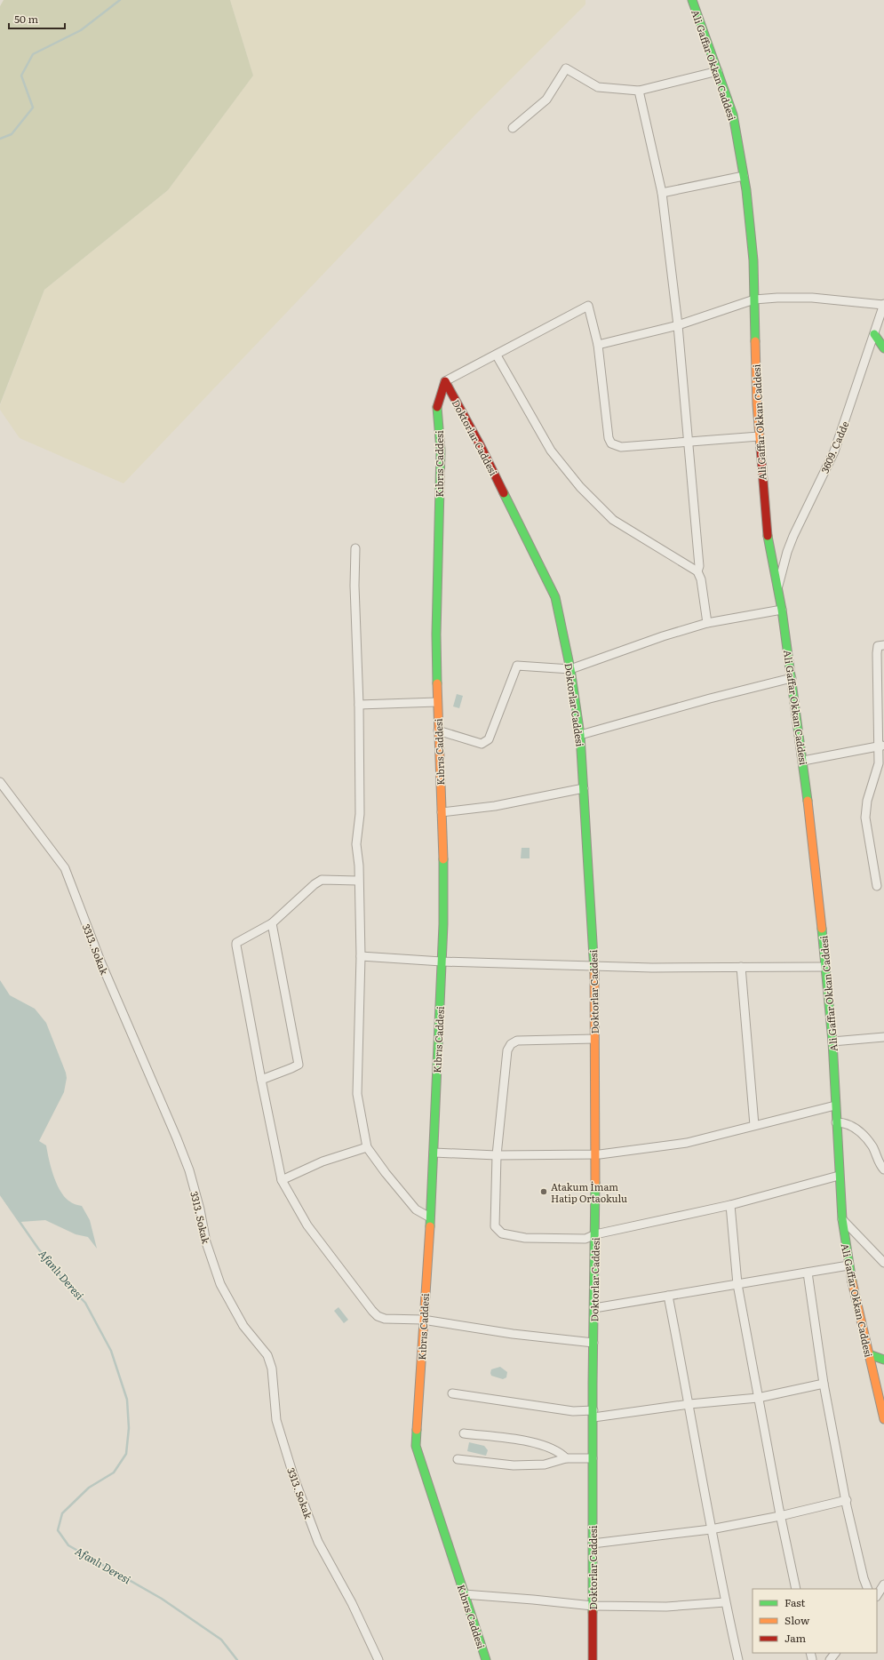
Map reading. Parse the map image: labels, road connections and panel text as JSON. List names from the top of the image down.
{
  "streets": {
    "street": [
      "Ali Gaffar Okkan Caddesi",
      "Doktorlar Caddesi",
      "3609. Cadde",
      "Kıbrıs Caddesi",
      "3313. Sokak"
    ]
  },
  "crossings": [
    ["Ali Gaffar Okkan Caddesi", "3609. Cadde"],
    ["Doktorlar Caddesi", "Kıbrıs Caddesi"]
  ],
  "water": ["Afanlı Deresi"],
  "places": ["Atakum İmam Hatip Ortaokulu"],
  "legend": ["Fast", "Slow", "Jam"],
  "scale_bar": "50 m"
}
